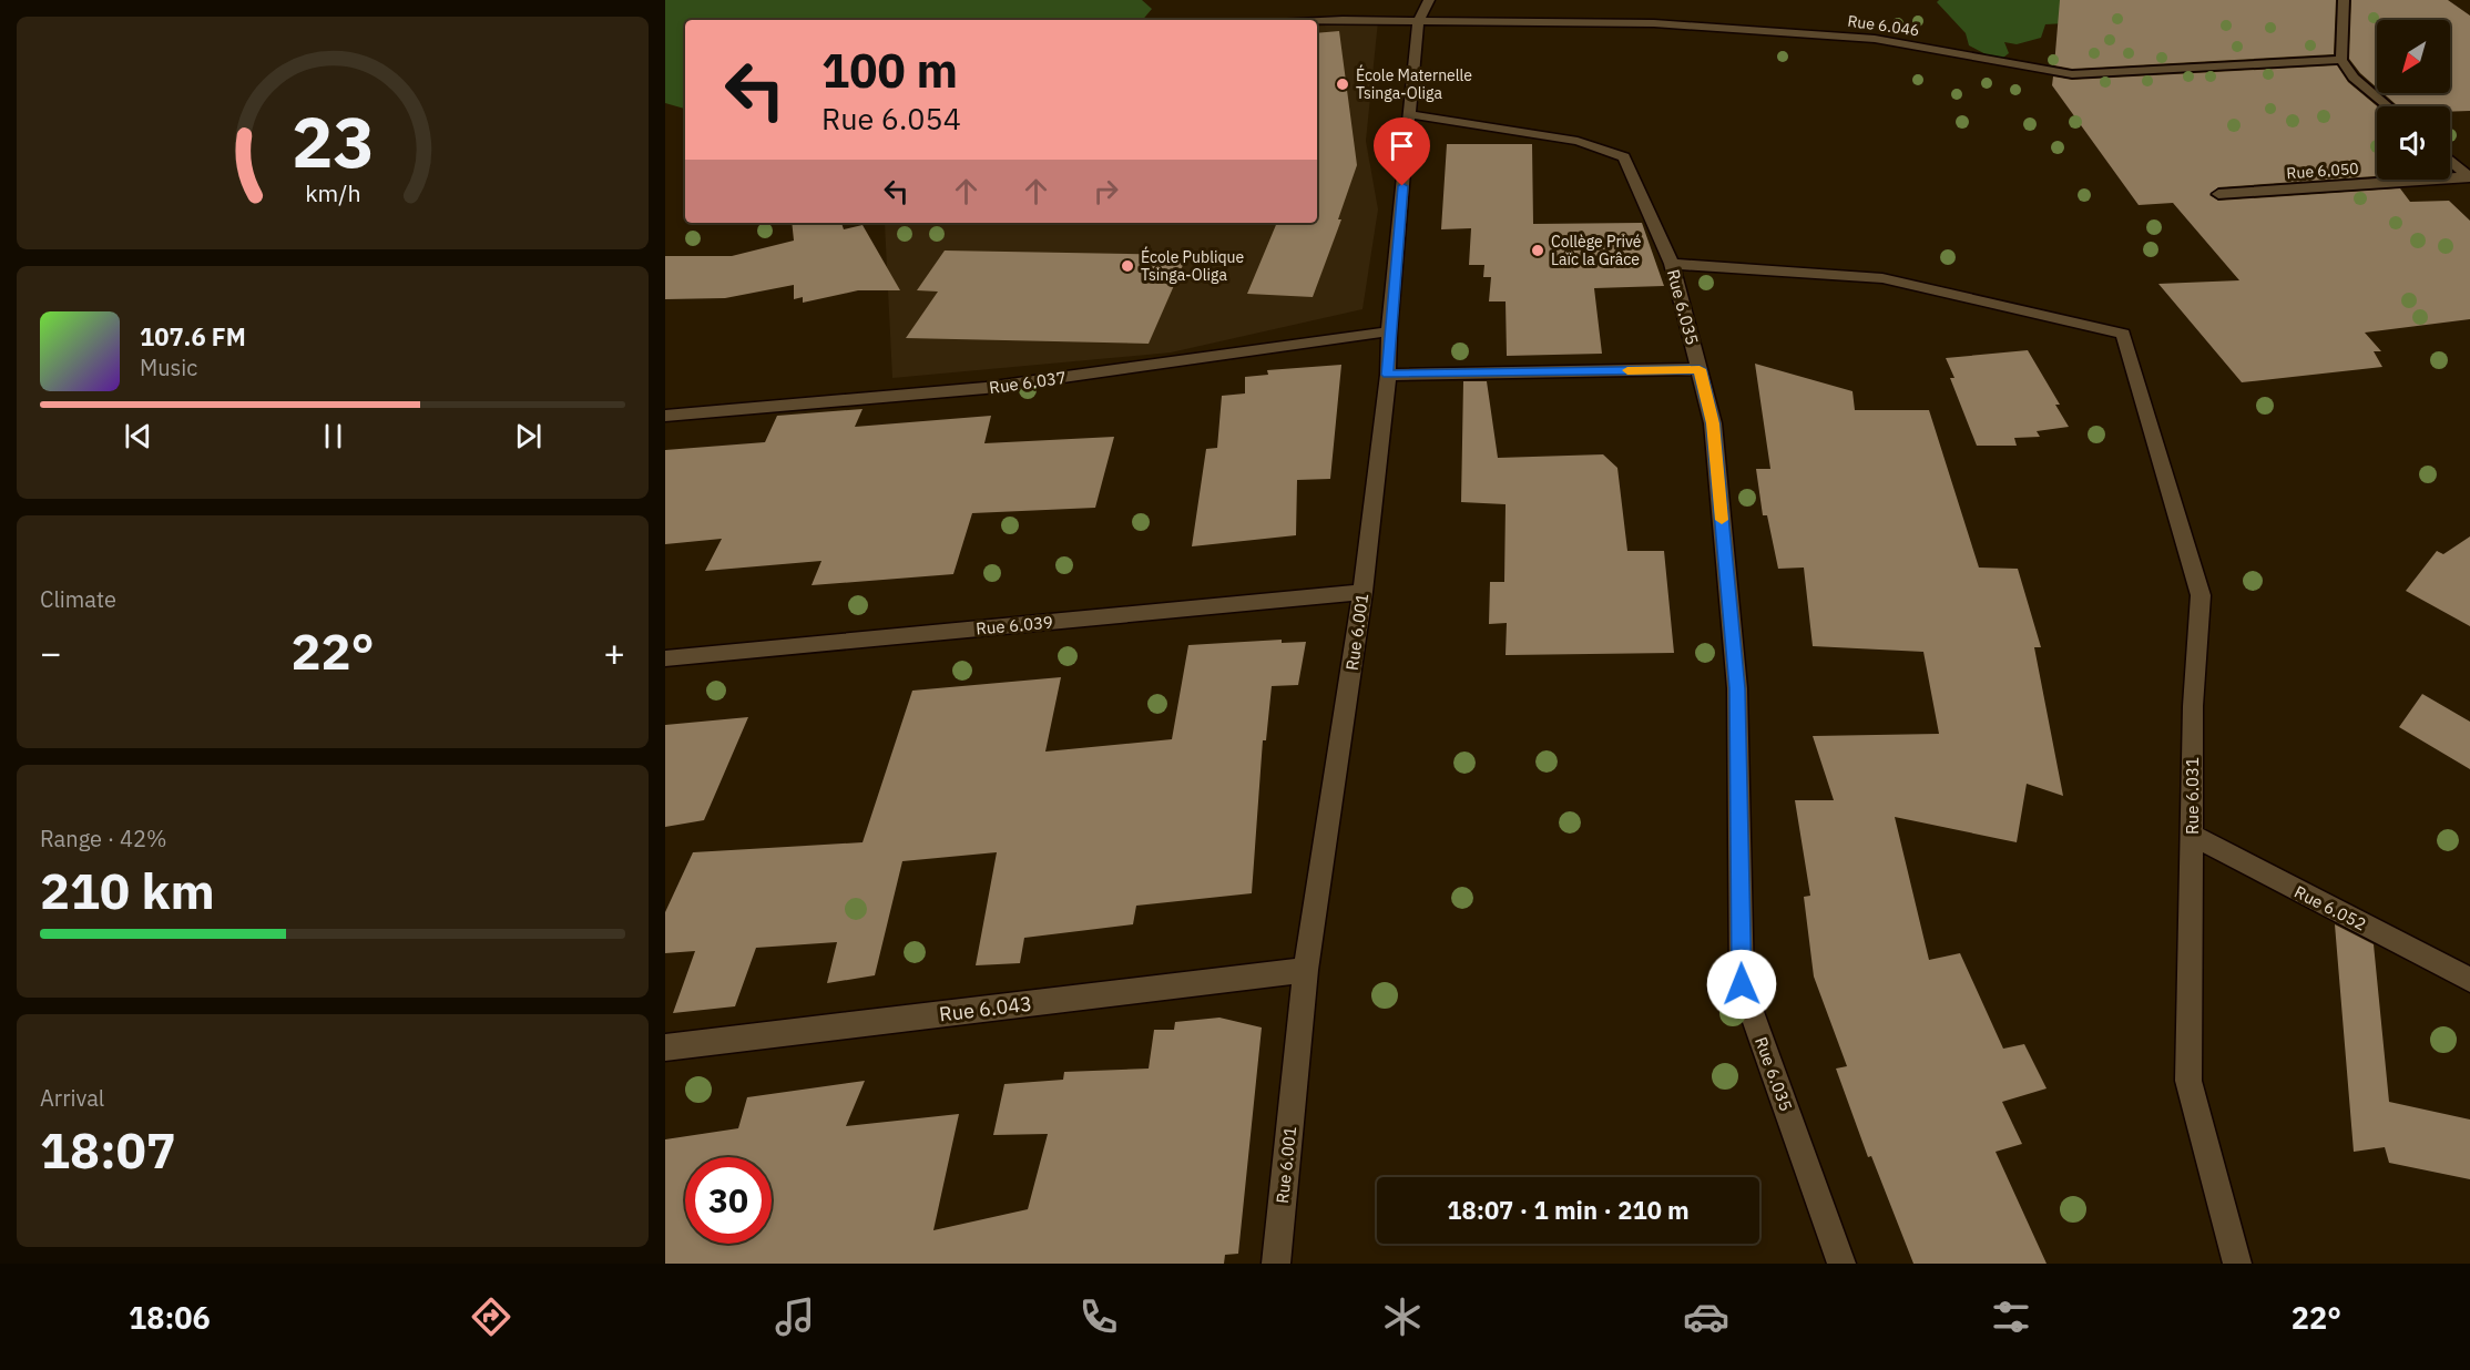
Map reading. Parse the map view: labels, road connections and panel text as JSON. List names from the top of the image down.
{
  "streets": {
    "street": [
      "Rue 6.046",
      "Rue 6.050",
      "Rue 6.035",
      "Rue 6.037",
      "Rue 6.039",
      "Rue 6.001",
      "Rue 6.031",
      "Rue 6.052",
      "Rue 6.043"
    ]
  },
  "crossings": [
    ["Rue 6.046", "Rue 6.001"],
    ["Rue 6.035", "Rue 6.001"],
    ["Rue 6.035", "Rue 6.031"],
    ["Rue 6.037", "Rue 6.001"],
    ["Rue 6.039", "Rue 6.001"],
    ["Rue 6.001", "Rue 6.043"],
    ["Rue 6.031", "Rue 6.052"]
  ],
  "places": ["École Maternelle Tsinga-Oliga", "Collège Privé Laïc la Grâce", "École Publique Tsinga-Oliga"],
  "north": "bottom left",
  "page": {
    "turn": ["100 m", "Rue 6.054"],
    "song": ["107.6 FM", "Music"],
    "tile": [
      "Climate",
      ["Range · 42%", "210 km"],
      ["Arrival", "18:07"]
    ],
    "heat": ["−", "22°", "+"],
    "limit": "30",
    "trip": "18:07 · 1 min · 210 m",
    "tabs": ["18:06", "22°"],
    "gauge": ["23", "km/h"]
  }
}
